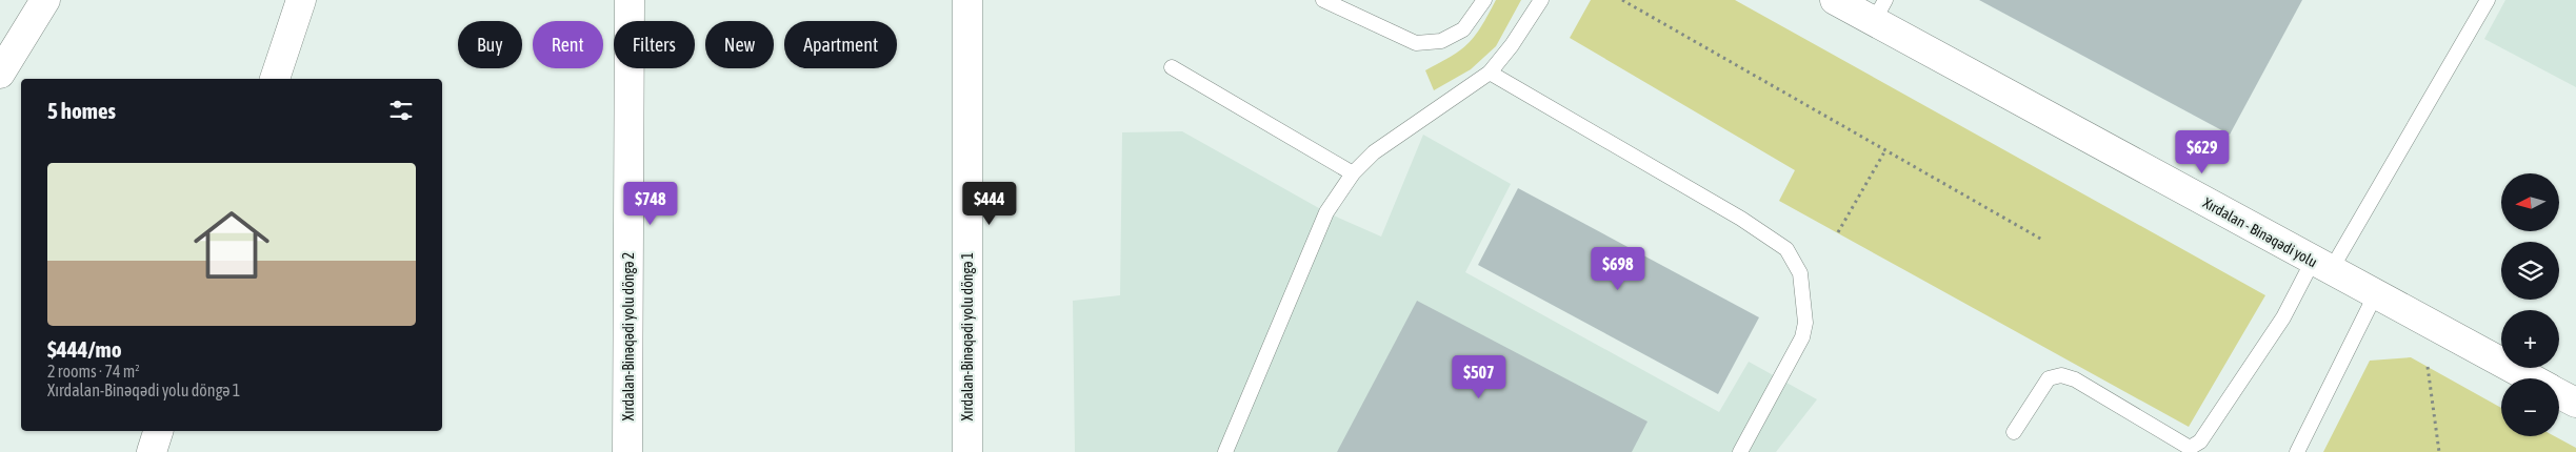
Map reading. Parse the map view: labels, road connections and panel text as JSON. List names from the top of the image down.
{
  "streets": {
    "street": ["Xırdalan - Binəqədi yolu", "Xırdalan-Binəqədi yolu döngə 2", "Xırdalan-Binəqədi yolu döngə 1"]
  },
  "north": "left",
  "page": {
    "chip": [
      "Buy",
      "Rent",
      "Filters",
      "New",
      "Apartment"
    ],
    "heading": "5 homes",
    "price": [
      "$629",
      "$748",
      "$444",
      "$698",
      "$507"
    ],
    "list": [
      {
        "name": "$444/mo",
        "note": "2 rooms · 74 m² · Xırdalan-Binəqədi yolu döngə 1"
      }
    ],
    "map_buttons": ["+", "−"]
  }
}
